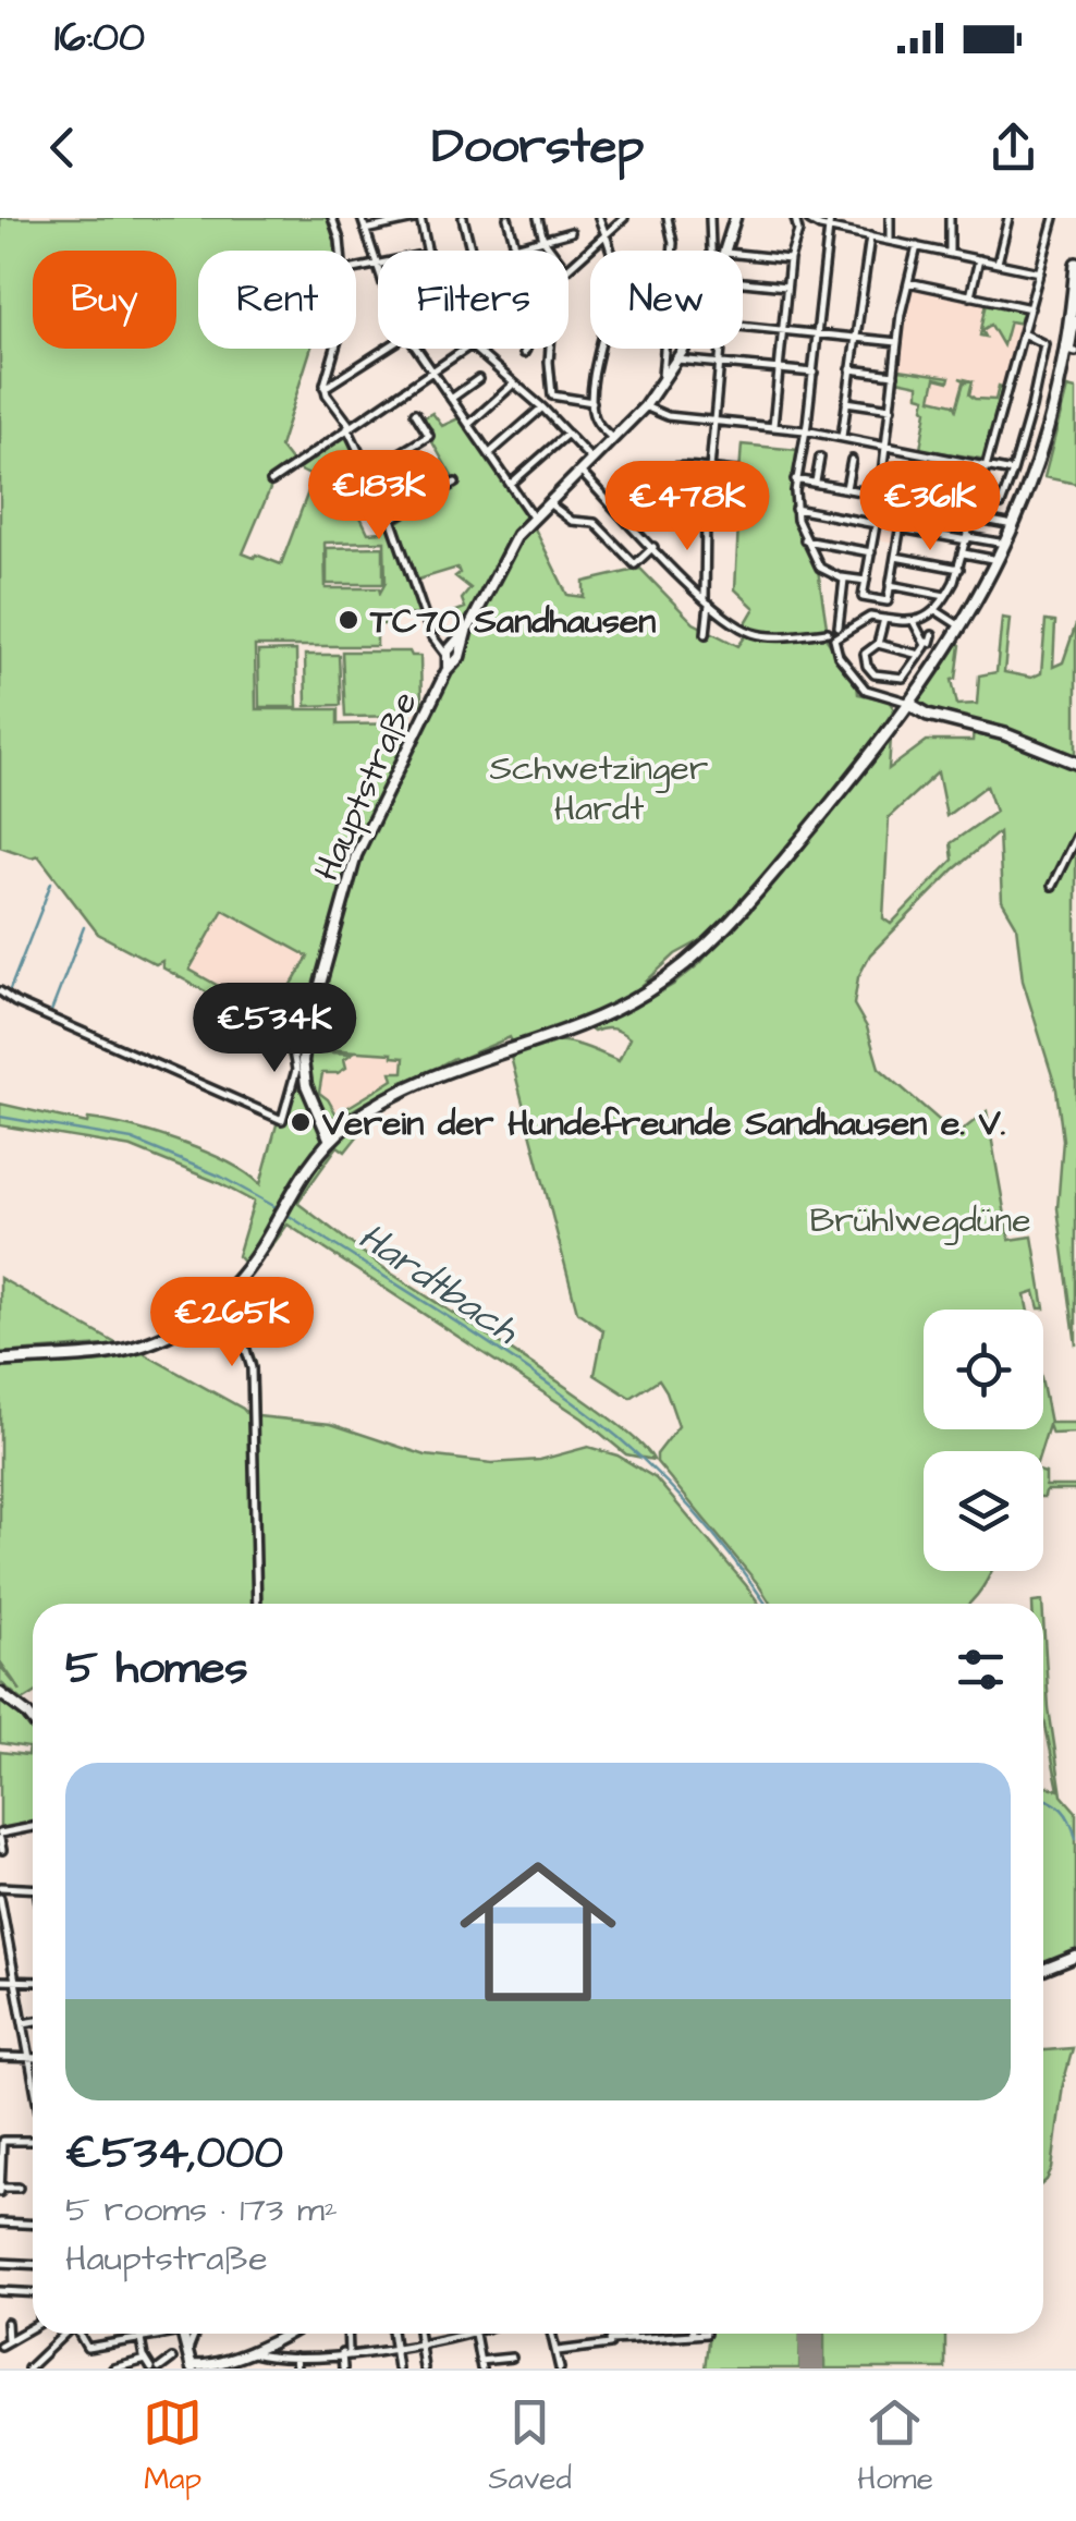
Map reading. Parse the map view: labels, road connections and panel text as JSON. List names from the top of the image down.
{
  "streets": {
    "street": ["Hauptstraße"]
  },
  "water": ["Hardtbach"],
  "parks": ["Schwetzinger Hardt", "Brühlwegdüne"],
  "places": ["TC70 Sandhausen", "Verein der Hundefreunde Sandhausen e. V."],
  "page": {
    "status": "16:00",
    "header": "Doorstep",
    "chip": [
      "Buy",
      "Rent",
      "Filters",
      "New"
    ],
    "price": [
      "€183K",
      "€478K",
      "€361K",
      "€534K",
      "€265K"
    ],
    "heading": "5 homes",
    "list": [
      {
        "name": "€534,000",
        "note": "5 rooms · 173 m² · Hauptstraße"
      }
    ],
    "tabs": ["Map", "Saved", "Home"]
  }
}
